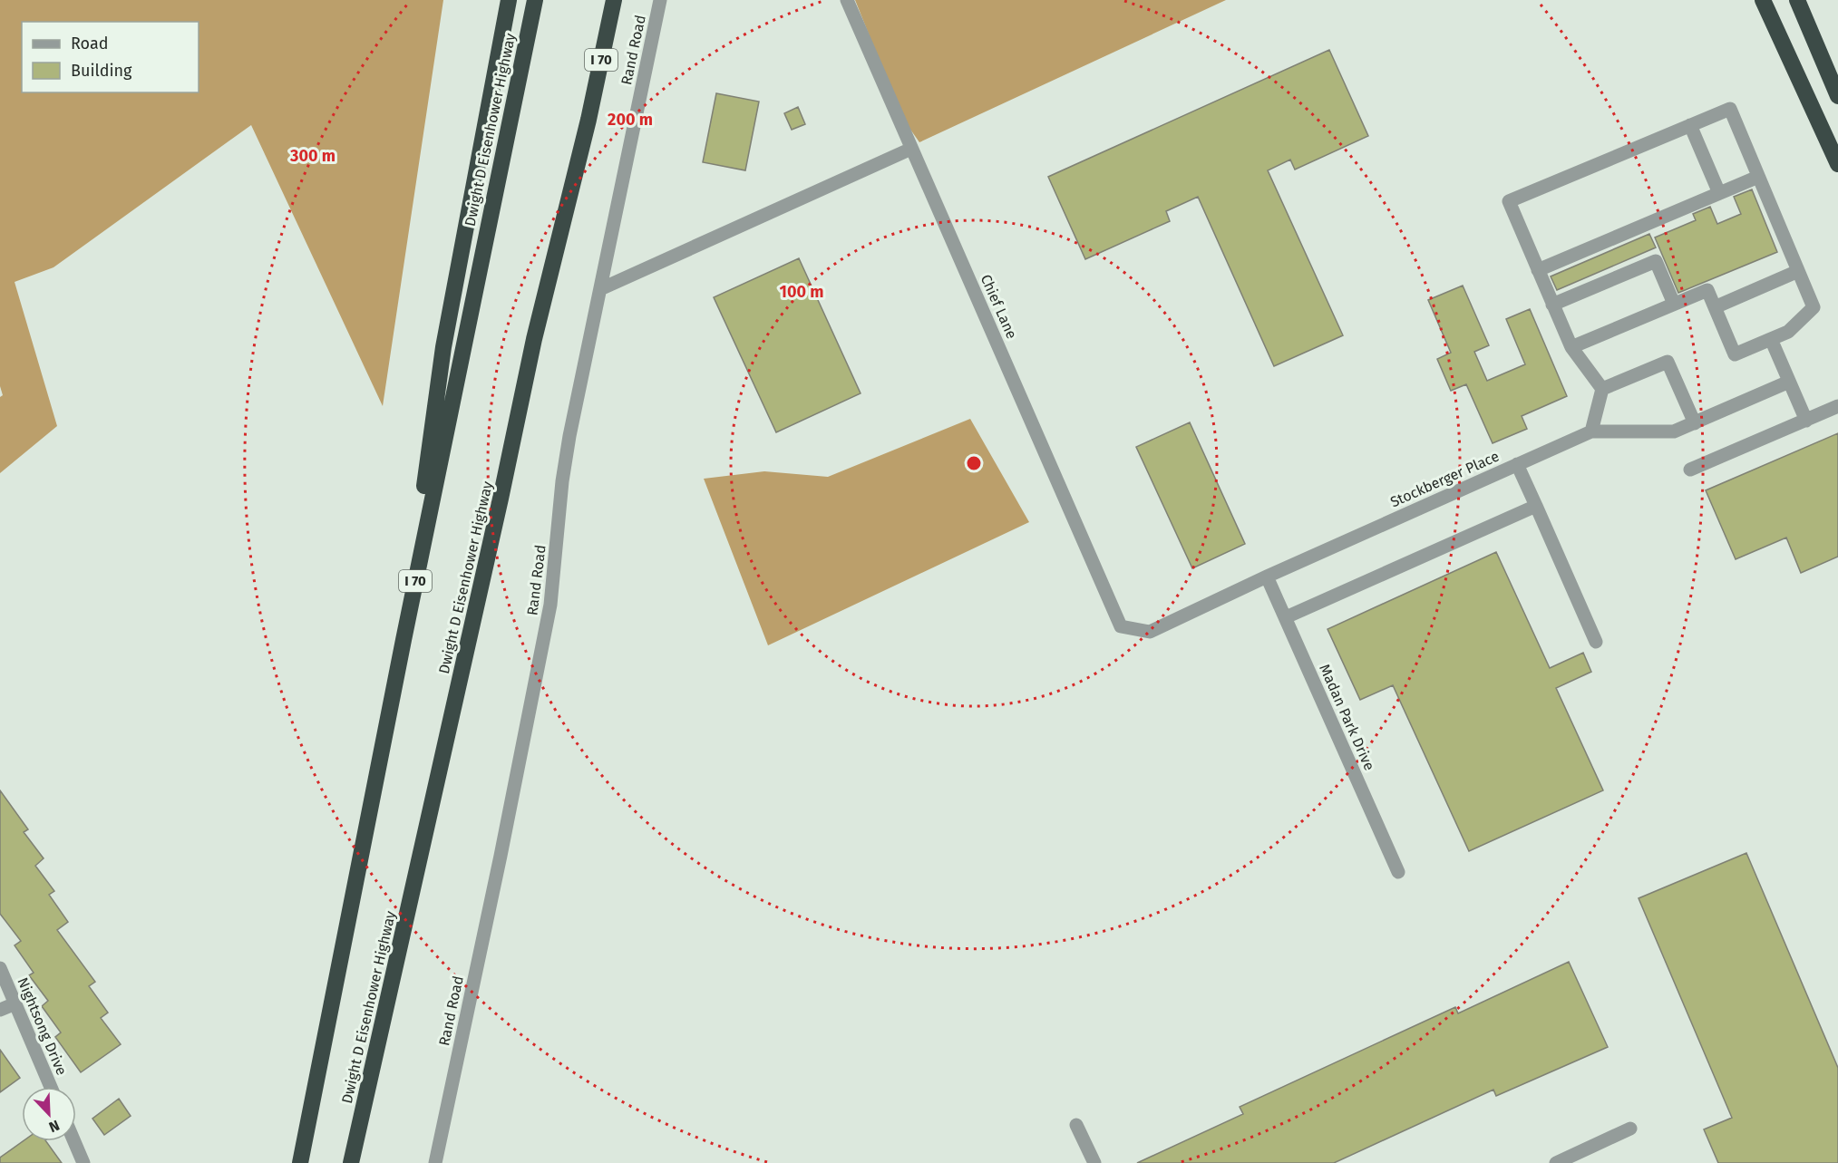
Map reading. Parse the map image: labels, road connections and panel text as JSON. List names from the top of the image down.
{
  "streets": {
    "highway": ["I 70", "Dwight D Eisenhower Highway"],
    "street": [
      "Rand Road",
      "Chief Lane",
      "Stockberger Place",
      "Madan Park Drive",
      "Nightsong Drive"
    ]
  },
  "crossings": [
    ["Chief Lane", "Stockberger Place"],
    ["Stockberger Place", "Madan Park Drive"]
  ],
  "legend": ["Road", "Building"],
  "north": "bottom right",
  "rings": ["200 m", "300 m", "100 m"]
}
